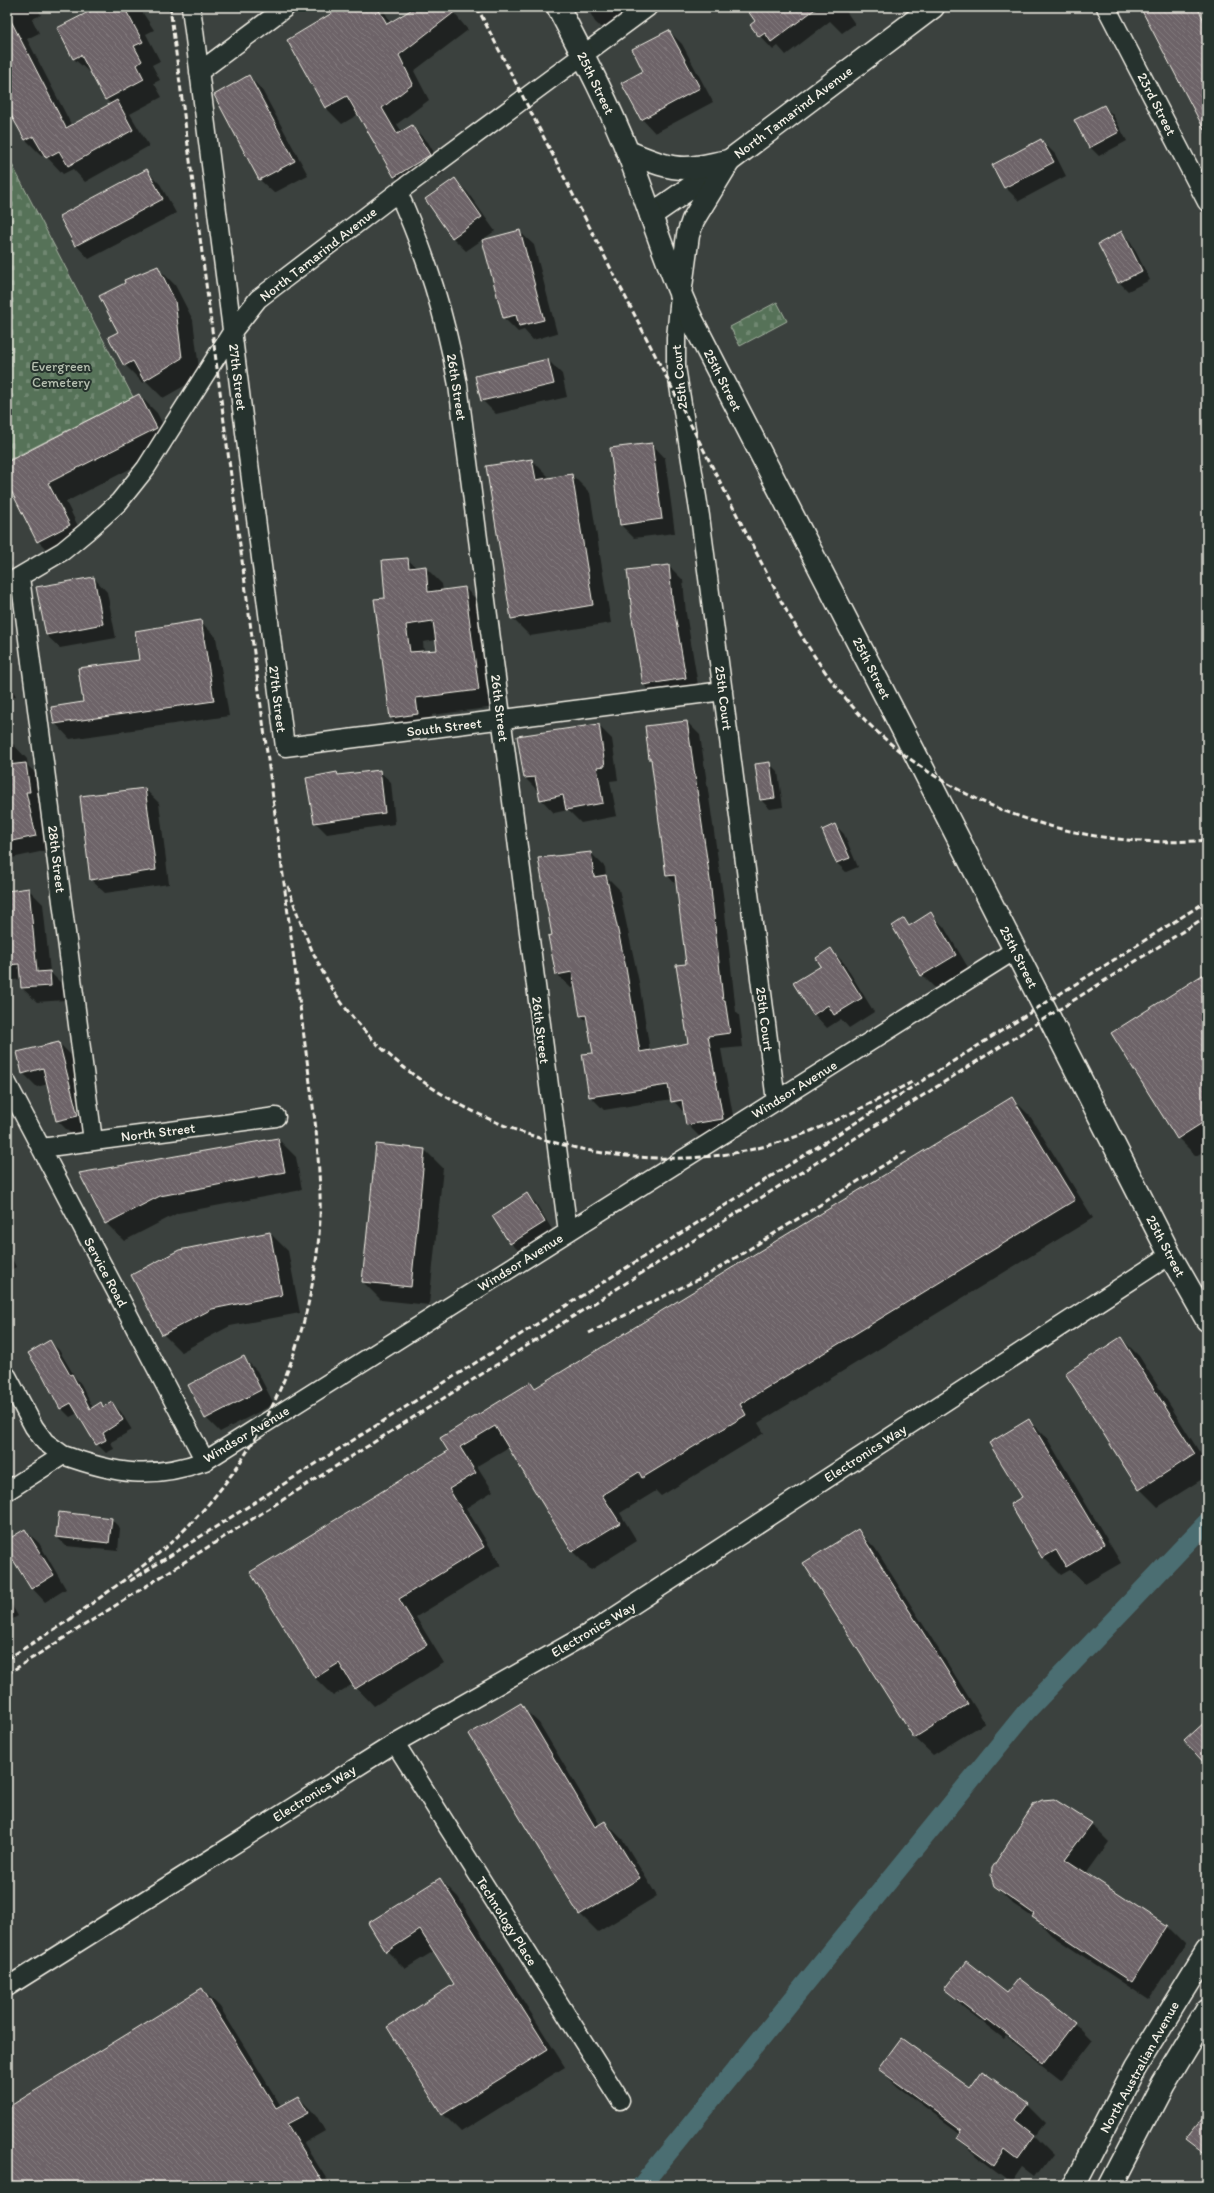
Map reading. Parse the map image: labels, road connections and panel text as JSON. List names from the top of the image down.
{
  "streets": {
    "main road": ["25th Street", "North Tamarind Avenue", "North Australian Avenue"],
    "street": [
      "23rd Street",
      "27th Street",
      "25th Court",
      "26th Street",
      "South Street",
      "28th Street",
      "Windsor Avenue",
      "North Street",
      "Service Road",
      "Electronics Way",
      "Technology Place"
    ]
  },
  "crossings": [
    ["25th Street", "North Tamarind Avenue"],
    ["25th Street", "25th Court"],
    ["25th Street", "Windsor Avenue"],
    ["25th Street", "Electronics Way"],
    ["North Tamarind Avenue", "27th Street"],
    ["North Tamarind Avenue", "26th Street"],
    ["North Tamarind Avenue", "28th Street"],
    ["27th Street", "South Street"],
    ["25th Court", "South Street"],
    ["25th Court", "Windsor Avenue"],
    ["26th Street", "South Street"],
    ["26th Street", "Windsor Avenue"],
    ["28th Street", "North Street"],
    ["Windsor Avenue", "Service Road"],
    ["North Street", "Service Road"],
    ["Electronics Way", "Technology Place"]
  ],
  "parks": ["Evergreen Cemetery"]
}
